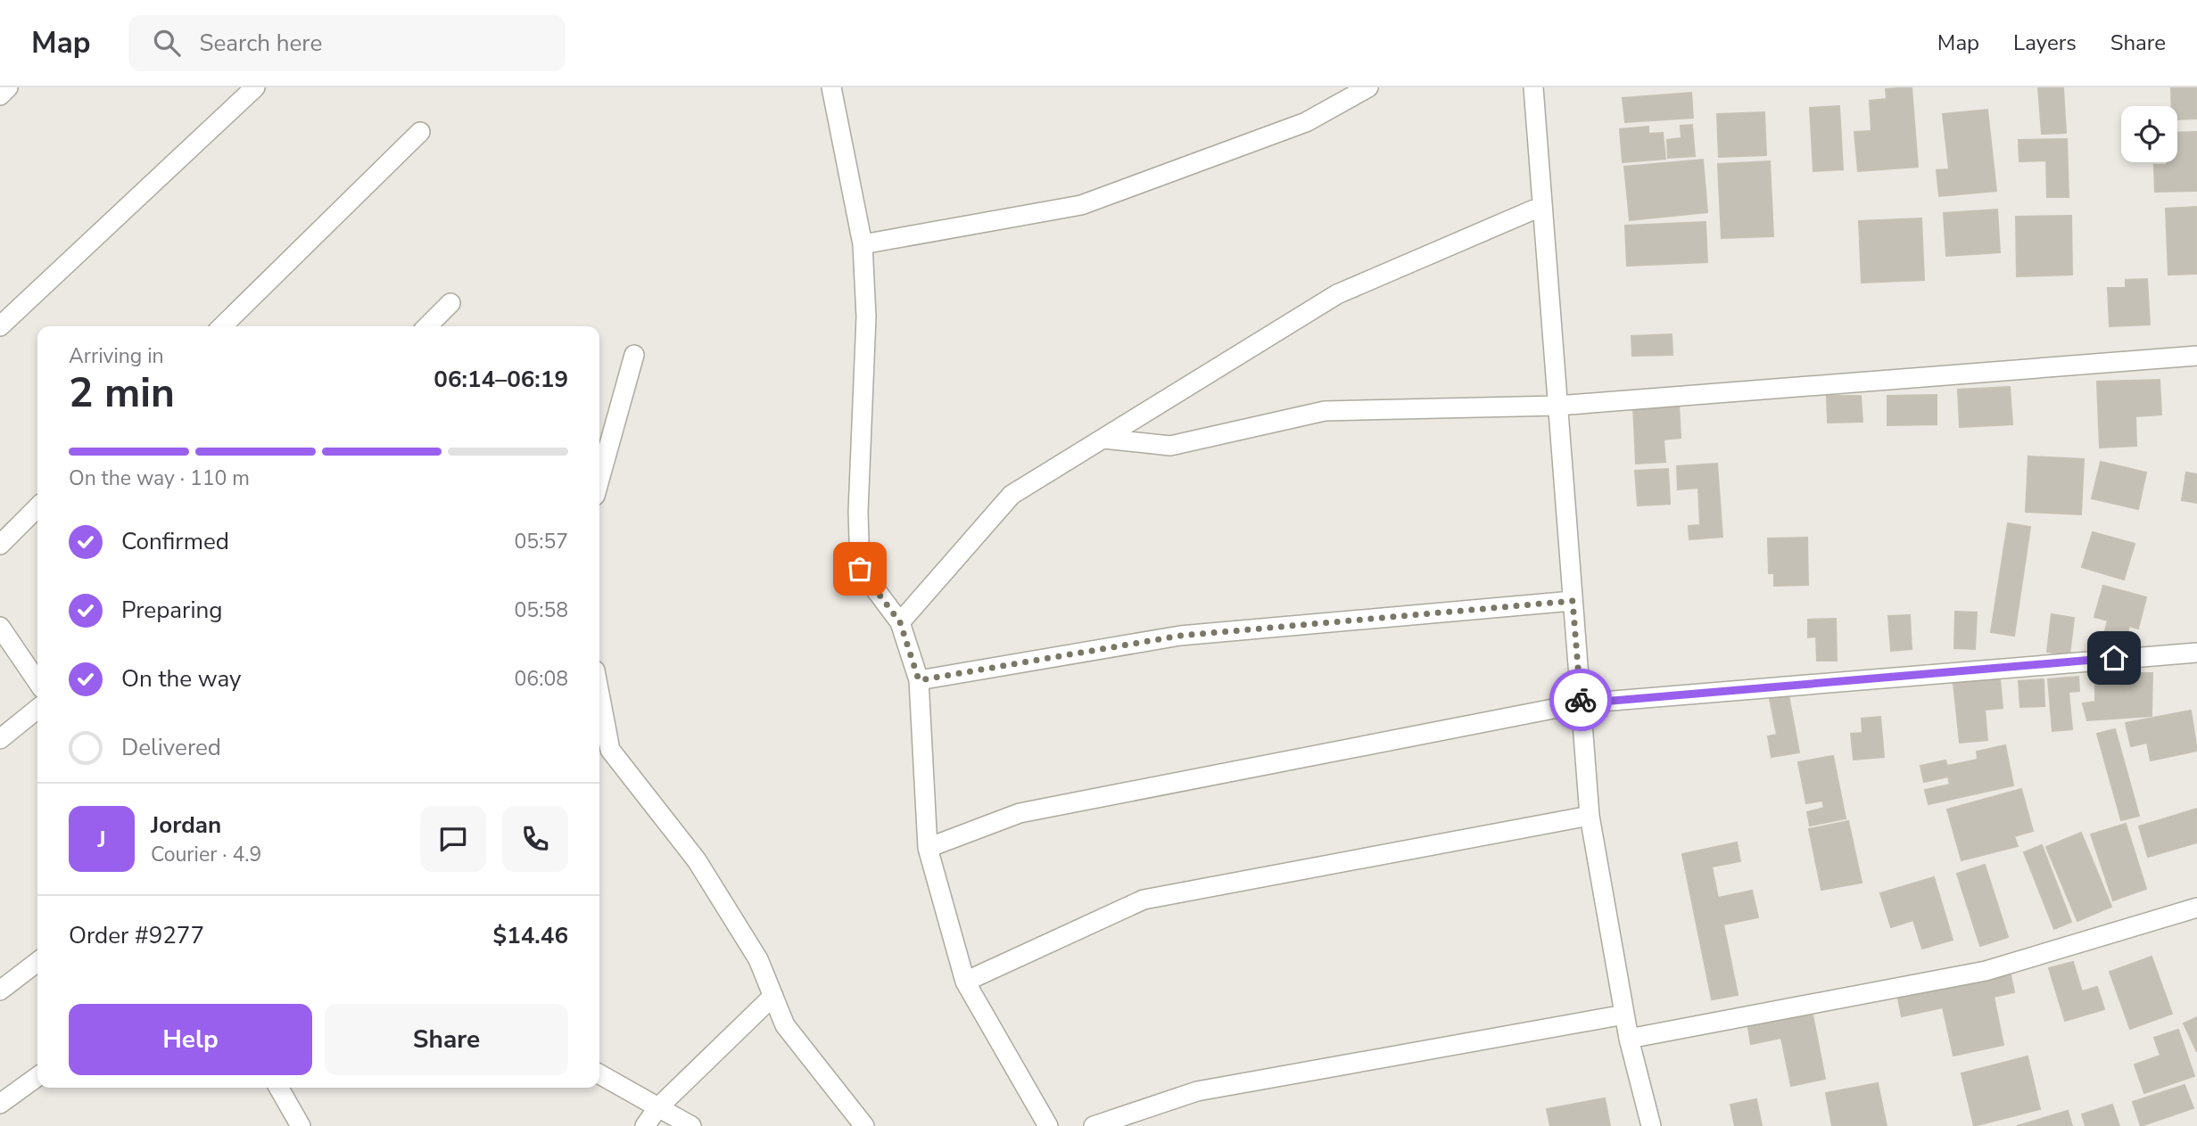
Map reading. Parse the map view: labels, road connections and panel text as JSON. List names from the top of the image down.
{
  "page": {
    "header": "Map",
    "search": "Search here",
    "nav": ["Map", "Layers", "Share"],
    "heading": ["2 min", "Arriving in", "06:14–06:19"],
    "panel": [
      "Jordan",
      "Courier · 4.9",
      "Order #9277",
      "$14.46"
    ],
    "bar": "On the way · 110 m",
    "list": [
      ["Confirmed", "05:57"],
      ["Preparing", "05:58"],
      ["On the way", "06:08"],
      "Delivered"
    ],
    "round": "J",
    "buttons": ["Help", "Share"]
  }
}
